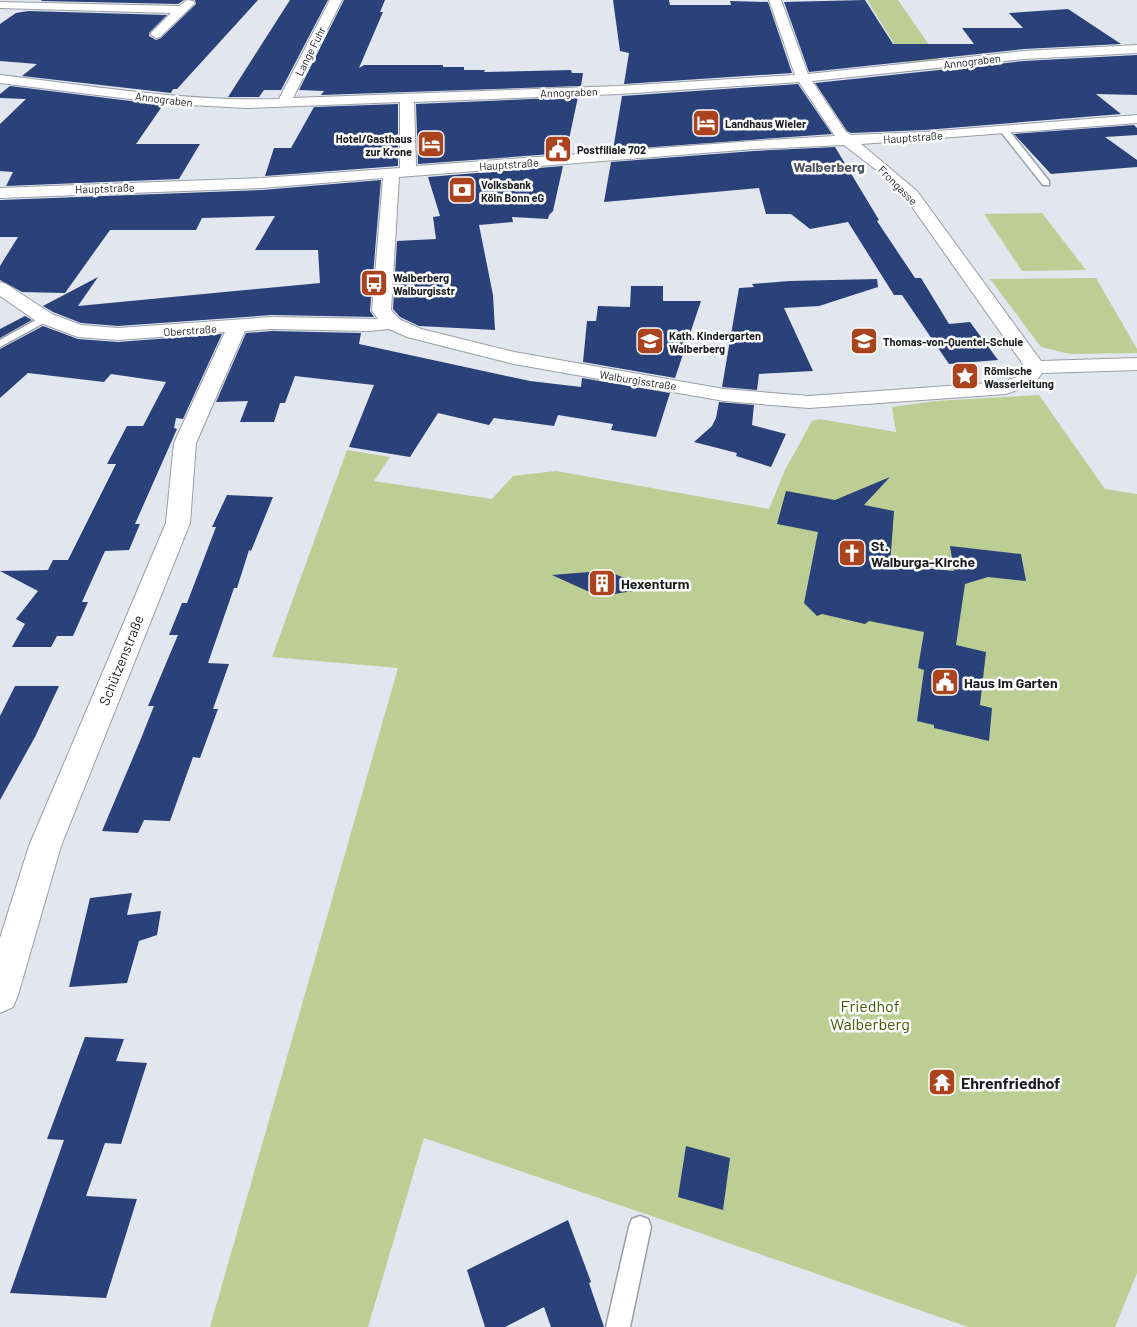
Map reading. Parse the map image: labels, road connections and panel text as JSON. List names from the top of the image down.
{
  "streets": {
    "street": [
      "Lange Fuhr",
      "Annograben",
      "Hauptstraße",
      "Frongasse",
      "Oberstraße",
      "Walburgisstraße",
      "Schützenstraße"
    ]
  },
  "crossings": [
    ["Lange Fuhr", "Annograben"],
    ["Annograben", "Frongasse"],
    ["Hauptstraße", "Frongasse"],
    ["Frongasse", "Walburgisstraße"],
    ["Oberstraße", "Walburgisstraße"],
    ["Oberstraße", "Schützenstraße"]
  ],
  "districts": ["Walberberg"],
  "parks": ["Friedhof Walberberg"],
  "places": {
    "hotel": ["Landhaus Wieler", "Hotel/Gasthaus zur Krone"],
    "public building": ["Postfiliale 702", "Haus im Garten"],
    "bank": ["Volksbank Köln Bonn eG"],
    "bus stop": ["Walberberg Walburgisstr"],
    "school or university": ["Kath. Kindergarten Walberberg", "Thomas-von-Quentel-Schule"],
    "place": ["Römische Wasserleitung"],
    "church": ["St. Walburga-Kirche"],
    "building": ["Hexenturm"],
    "temple": ["Ehrenfriedhof"]
  }
}
